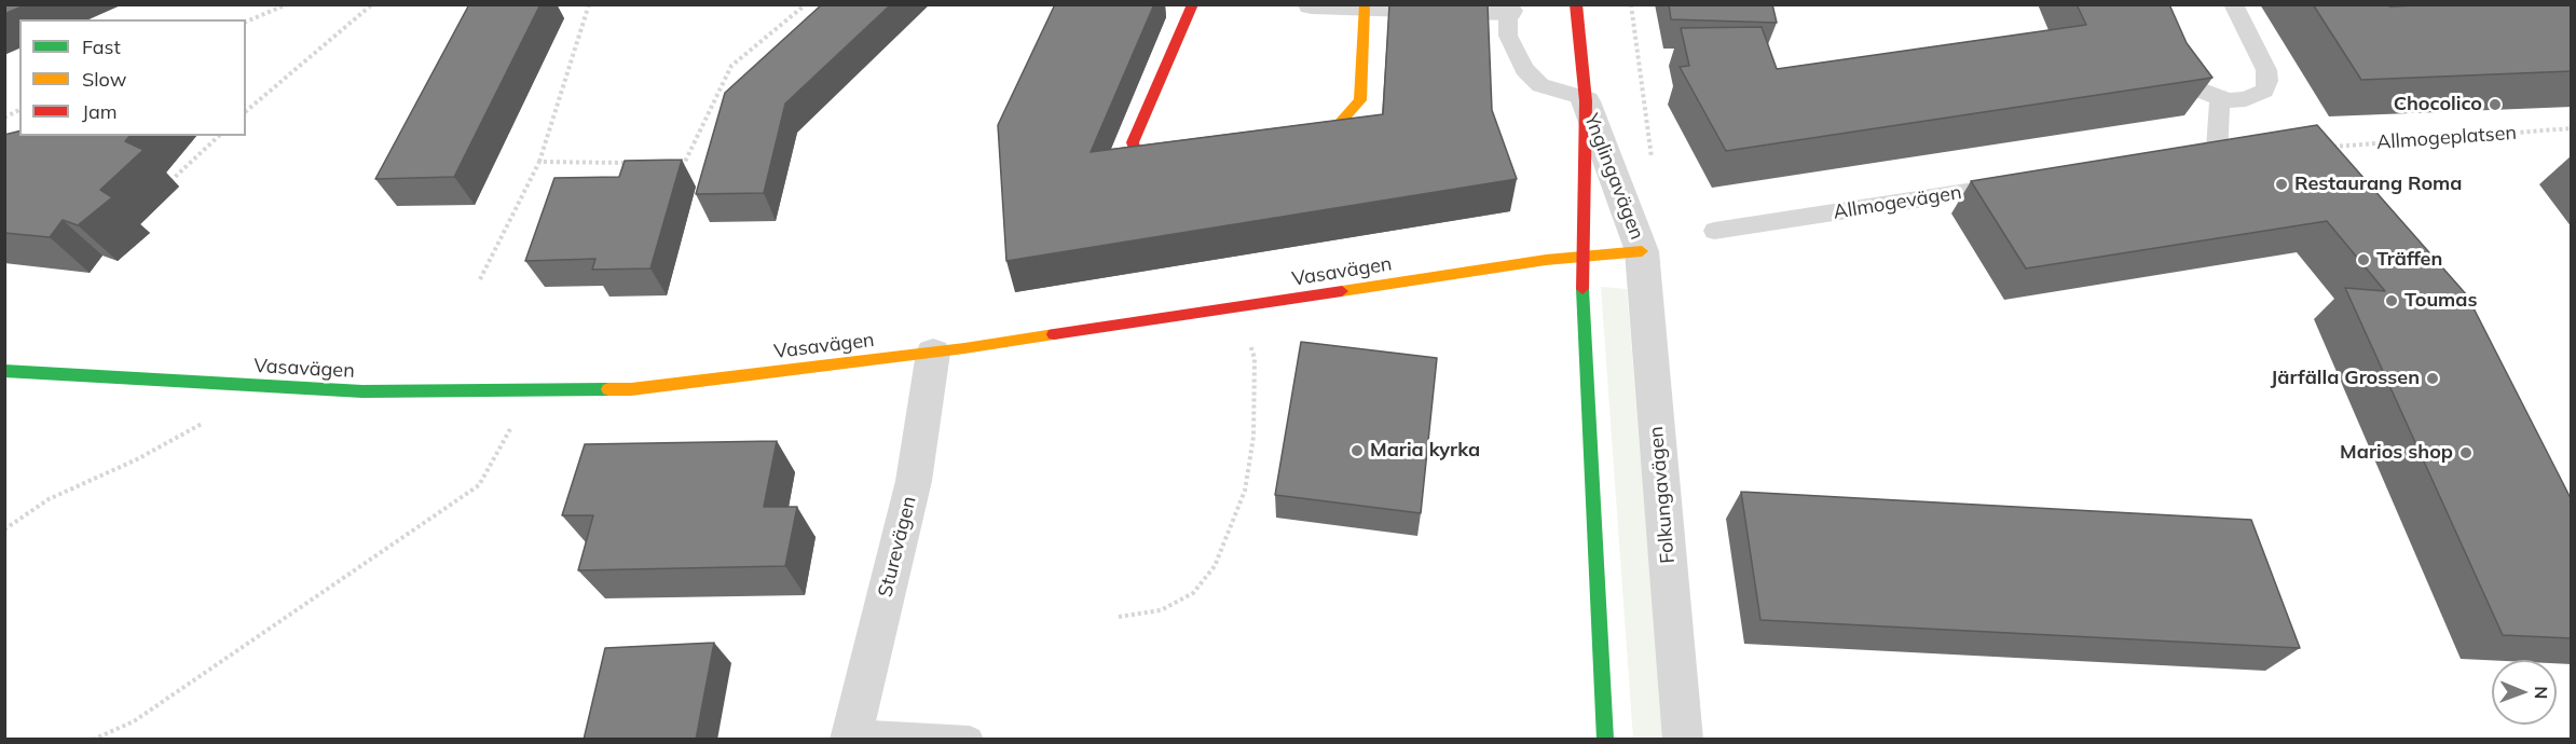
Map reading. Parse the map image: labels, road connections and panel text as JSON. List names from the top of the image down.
{
  "streets": {
    "street": [
      "Ynglingavägen",
      "Vasavägen",
      "Folkungavägen",
      "Sturevägen"
    ],
    "lane": ["Allmogevägen"],
    "path": ["Allmogeplatsen"]
  },
  "crossings": [
    ["Ynglingavägen", "Vasavägen"],
    ["Ynglingavägen", "Folkungavägen"],
    ["Vasavägen", "Folkungavägen"],
    ["Vasavägen", "Sturevägen"]
  ],
  "places": [
    "Chocolico",
    "Restaurang Roma",
    "Träffen",
    "Toumas",
    "Järfälla Grossen",
    "Maria kyrka",
    "Marios shop"
  ],
  "legend": ["Fast", "Slow", "Jam"],
  "north": "right"
}
